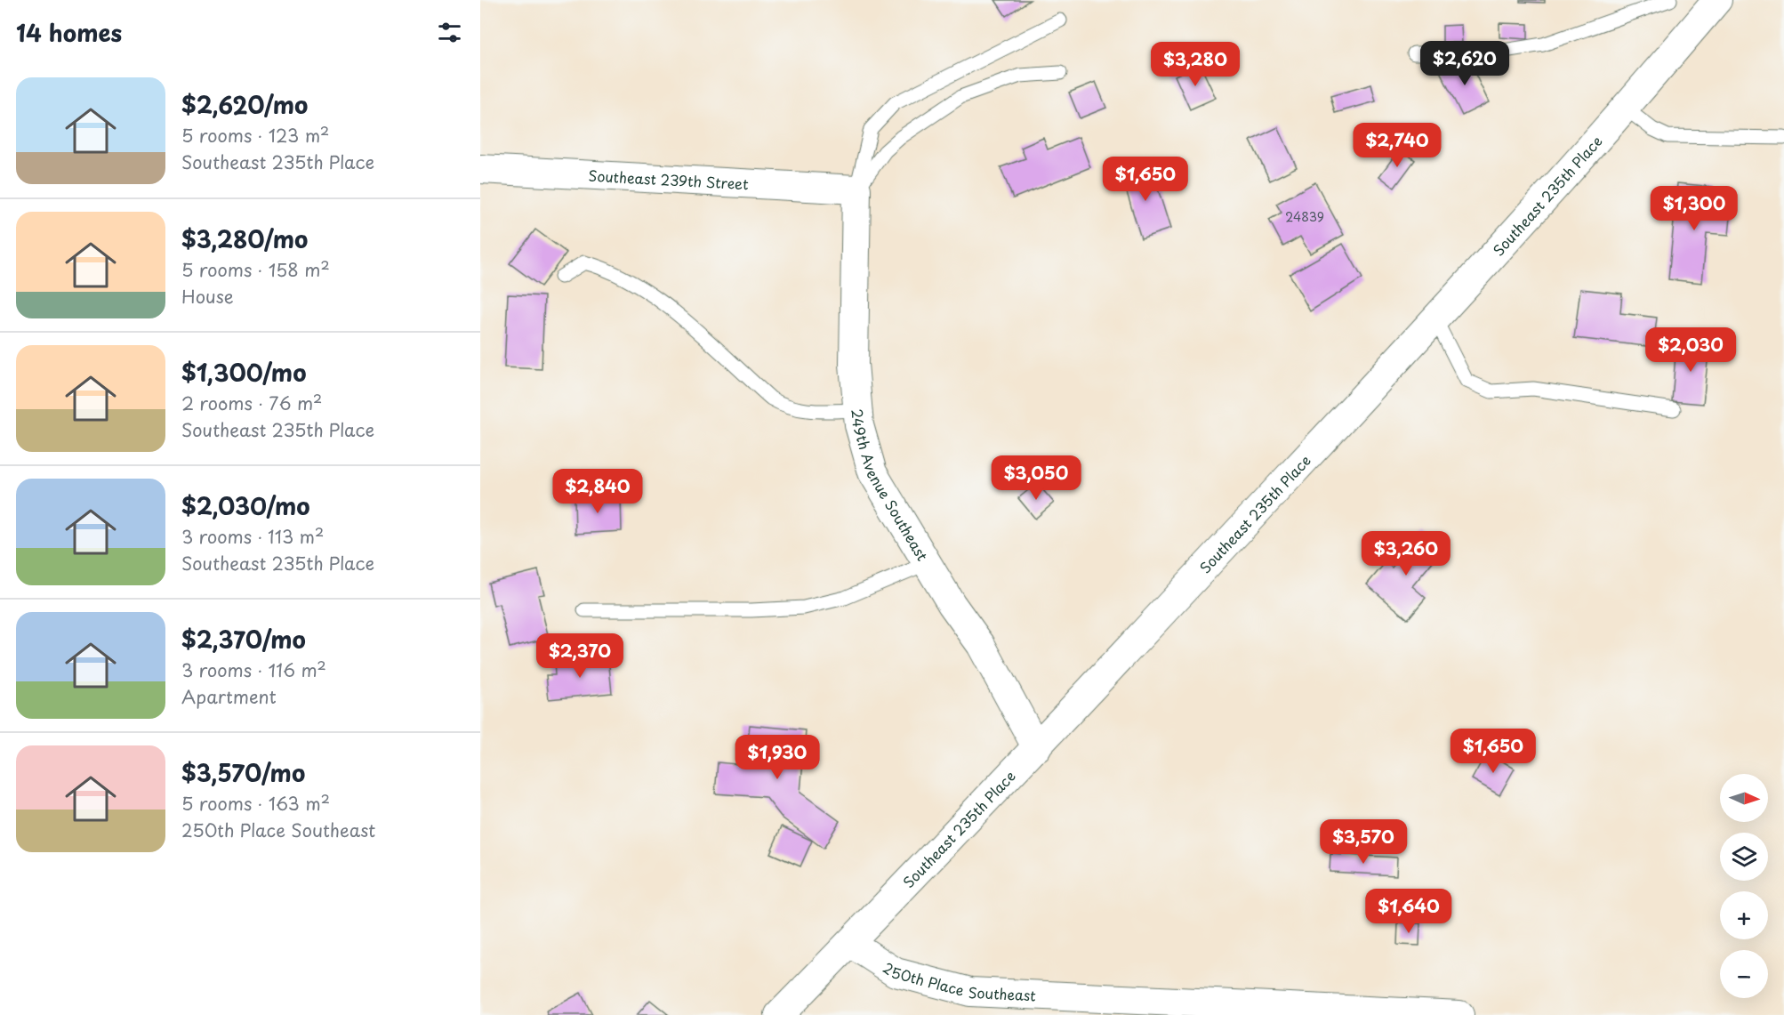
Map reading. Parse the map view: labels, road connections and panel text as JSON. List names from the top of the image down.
{
  "streets": {
    "street": [
      "Southeast 239th Street",
      "Southeast 235th Place",
      "249th Avenue Southeast",
      "250th Place Southeast"
    ]
  },
  "crossings": [
    ["Southeast 239th Street", "249th Avenue Southeast"],
    ["Southeast 235th Place", "249th Avenue Southeast"],
    ["Southeast 235th Place", "250th Place Southeast"]
  ],
  "house_numbers": ["24839"],
  "north": "right",
  "page": {
    "heading": "14 homes",
    "price": [
      "$2,620",
      "$3,280",
      "$2,740",
      "$1,650",
      "$1,300",
      "$2,030",
      "$3,050",
      "$2,840",
      "$3,260",
      "$2,370",
      "$1,650",
      "$1,930",
      "$3,570",
      "$1,640"
    ],
    "list": [
      {
        "name": "$2,620/mo",
        "note": "5 rooms · 123 m² · Southeast 235th Place"
      },
      {
        "name": "$3,280/mo",
        "note": "5 rooms · 158 m² · House"
      },
      {
        "name": "$1,300/mo",
        "note": "2 rooms · 76 m² · Southeast 235th Place"
      },
      {
        "name": "$2,030/mo",
        "note": "3 rooms · 113 m² · Southeast 235th Place"
      },
      {
        "name": "$2,370/mo",
        "note": "3 rooms · 116 m² · Apartment"
      },
      {
        "name": "$3,570/mo",
        "note": "5 rooms · 163 m² · 250th Place Southeast"
      }
    ],
    "map_buttons": ["+", "−"]
  }
}
